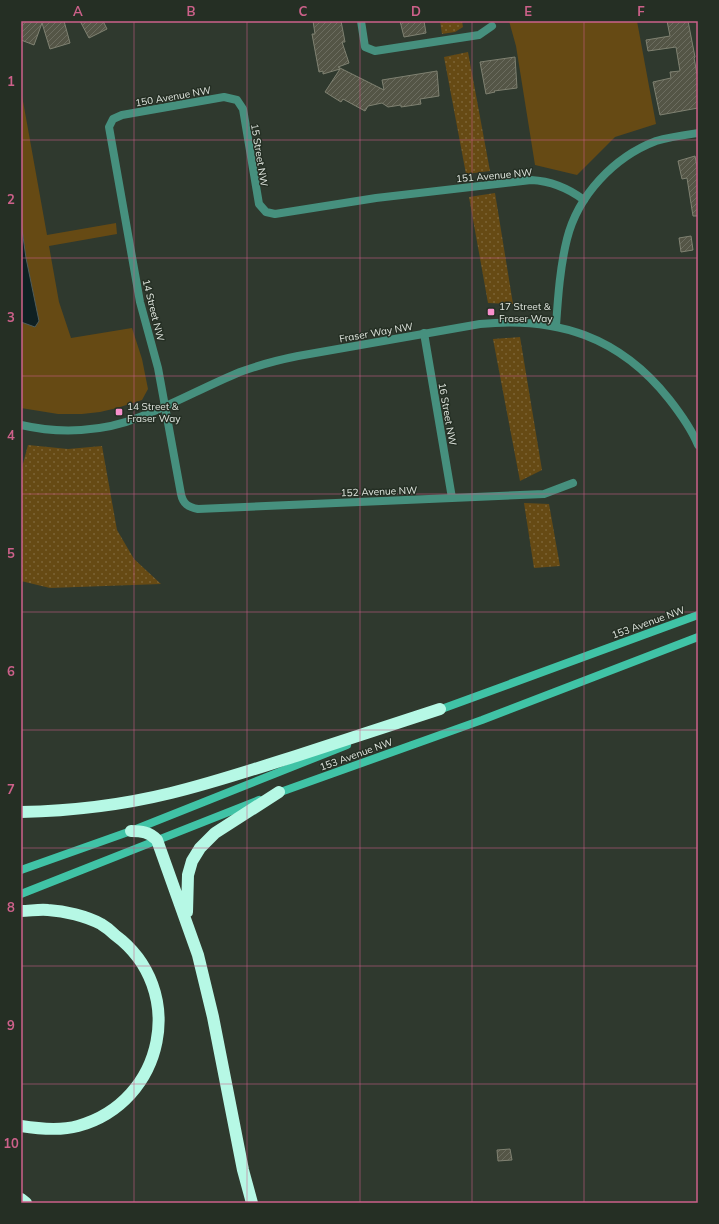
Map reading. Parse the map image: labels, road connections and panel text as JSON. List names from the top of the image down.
{
  "streets": {
    "main road": ["153 Avenue NW"],
    "street": [
      "150 Avenue NW",
      "15 Street NW",
      "151 Avenue NW",
      "14 Street NW",
      "Fraser Way NW",
      "16 Street NW",
      "152 Avenue NW"
    ]
  },
  "crossings": [
    ["150 Avenue NW", "15 Street NW"],
    ["150 Avenue NW", "14 Street NW"],
    ["15 Street NW", "151 Avenue NW"],
    ["14 Street NW", "Fraser Way NW"],
    ["14 Street NW", "152 Avenue NW"],
    ["Fraser Way NW", "16 Street NW"],
    ["16 Street NW", "152 Avenue NW"]
  ],
  "places": {
    "transit": ["17 Street & Fraser Way", "14 Street & Fraser Way"]
  },
  "grid": {
    "columns": [
      "A",
      "B",
      "C",
      "D",
      "E",
      "F"
    ],
    "rows": [
      "1",
      "2",
      "3",
      "4",
      "5",
      "6",
      "7",
      "8",
      "9",
      "10"
    ]
  }
}
